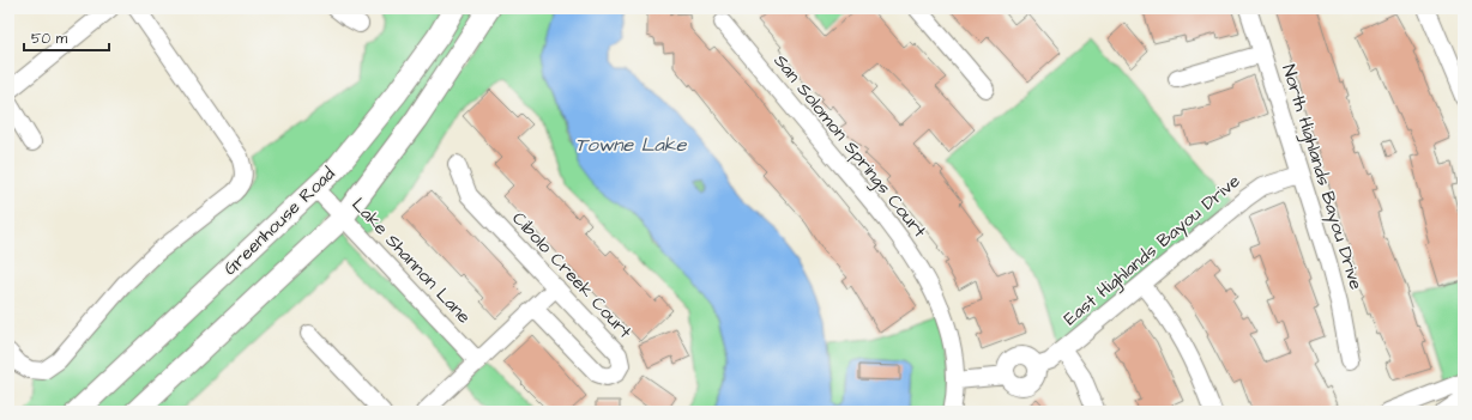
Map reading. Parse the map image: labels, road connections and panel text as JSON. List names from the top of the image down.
{
  "streets": {
    "main road": ["Greenhouse Road"],
    "street": [
      "San Solomon Springs Court",
      "North Highlands Bayou Drive",
      "East Highlands Bayou Drive",
      "Lake Shannon Lane",
      "Cibolo Creek Court"
    ]
  },
  "crossings": [
    ["North Highlands Bayou Drive", "East Highlands Bayou Drive"],
    ["Greenhouse Road", "Lake Shannon Lane"]
  ],
  "water": ["Towne Lake"],
  "scale_bar": "50 m"
}
